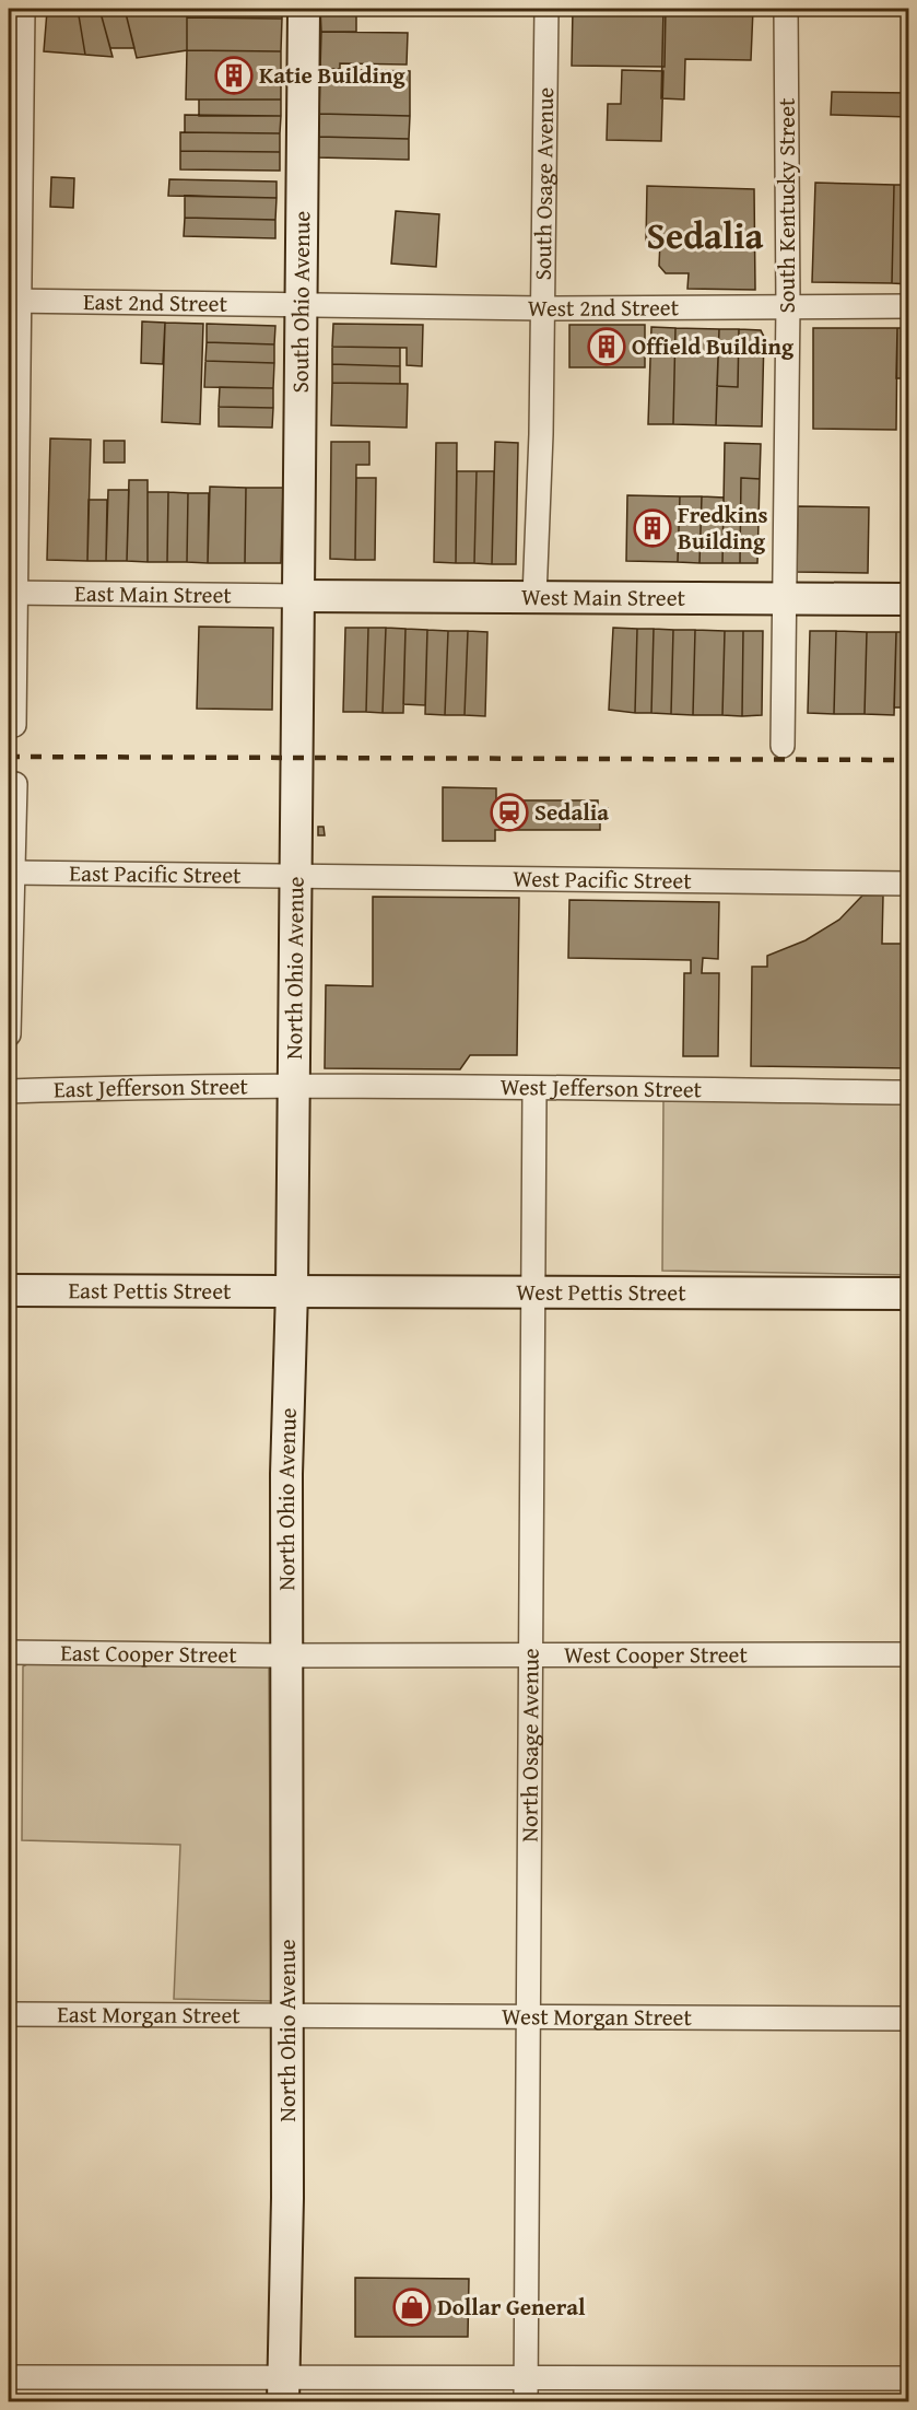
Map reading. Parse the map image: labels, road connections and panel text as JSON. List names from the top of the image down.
{
  "streets": {
    "main road": [
      "South Ohio Avenue",
      "West Main Street",
      "North Ohio Avenue",
      "East Pettis Street",
      "West Pettis Street"
    ],
    "street": [
      "South Osage Avenue",
      "South Kentucky Street",
      "East 2nd Street",
      "West 2nd Street",
      "East Main Street",
      "East Pacific Street",
      "West Pacific Street",
      "East Jefferson Street",
      "West Jefferson Street",
      "East Cooper Street",
      "West Cooper Street",
      "North Osage Avenue",
      "East Morgan Street",
      "West Morgan Street"
    ]
  },
  "crossings": [
    ["South Osage Avenue", "West 2nd Street"],
    ["South Osage Avenue", "West Main Street"],
    ["South Kentucky Street", "West 2nd Street"],
    ["South Kentucky Street", "West Main Street"],
    ["East 2nd Street", "South Ohio Avenue"],
    ["East 2nd Street", "West 2nd Street"],
    ["South Ohio Avenue", "West 2nd Street"],
    ["South Ohio Avenue", "East Main Street"],
    ["South Ohio Avenue", "West Main Street"],
    ["South Ohio Avenue", "North Ohio Avenue"],
    ["East Main Street", "West Main Street"],
    ["East Main Street", "North Ohio Avenue"],
    ["West Main Street", "North Ohio Avenue"],
    ["East Pacific Street", "West Pacific Street"],
    ["East Pacific Street", "North Ohio Avenue"],
    ["West Pacific Street", "North Ohio Avenue"],
    ["North Ohio Avenue", "East Jefferson Street"],
    ["North Ohio Avenue", "West Jefferson Street"],
    ["North Ohio Avenue", "East Pettis Street"],
    ["North Ohio Avenue", "West Pettis Street"],
    ["North Ohio Avenue", "East Cooper Street"],
    ["North Ohio Avenue", "West Cooper Street"],
    ["North Ohio Avenue", "East Morgan Street"],
    ["North Ohio Avenue", "West Morgan Street"],
    ["East Jefferson Street", "West Jefferson Street"],
    ["West Jefferson Street", "North Osage Avenue"],
    ["East Pettis Street", "West Pettis Street"],
    ["West Pettis Street", "North Osage Avenue"],
    ["East Cooper Street", "West Cooper Street"],
    ["West Cooper Street", "North Osage Avenue"],
    ["North Osage Avenue", "West Morgan Street"],
    ["East Morgan Street", "West Morgan Street"]
  ],
  "districts": ["Sedalia"],
  "places": {
    "building": ["Katie Building", "Offield Building", "Fredkins Building"],
    "station": ["Sedalia"],
    "shop": ["Dollar General"]
  }
}
